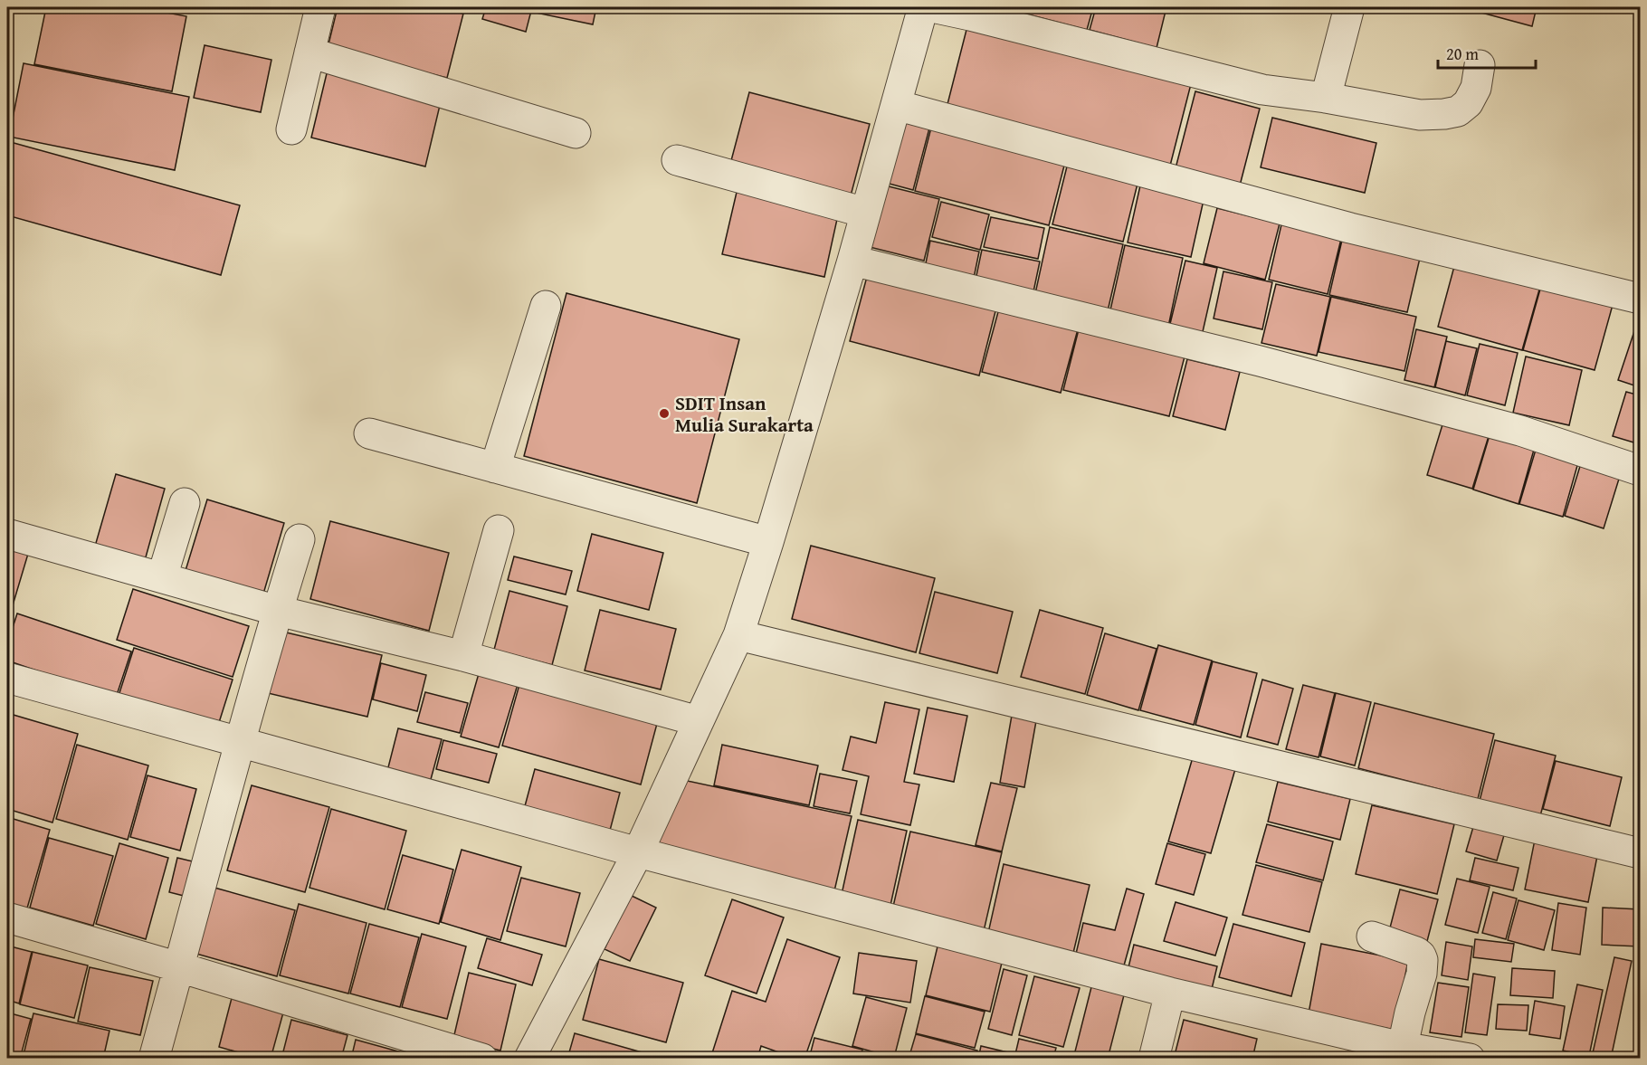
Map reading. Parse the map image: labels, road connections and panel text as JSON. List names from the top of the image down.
{
  "places": ["SDIT Insan Mulia Surakarta"],
  "scale_bar": "20 m"
}
